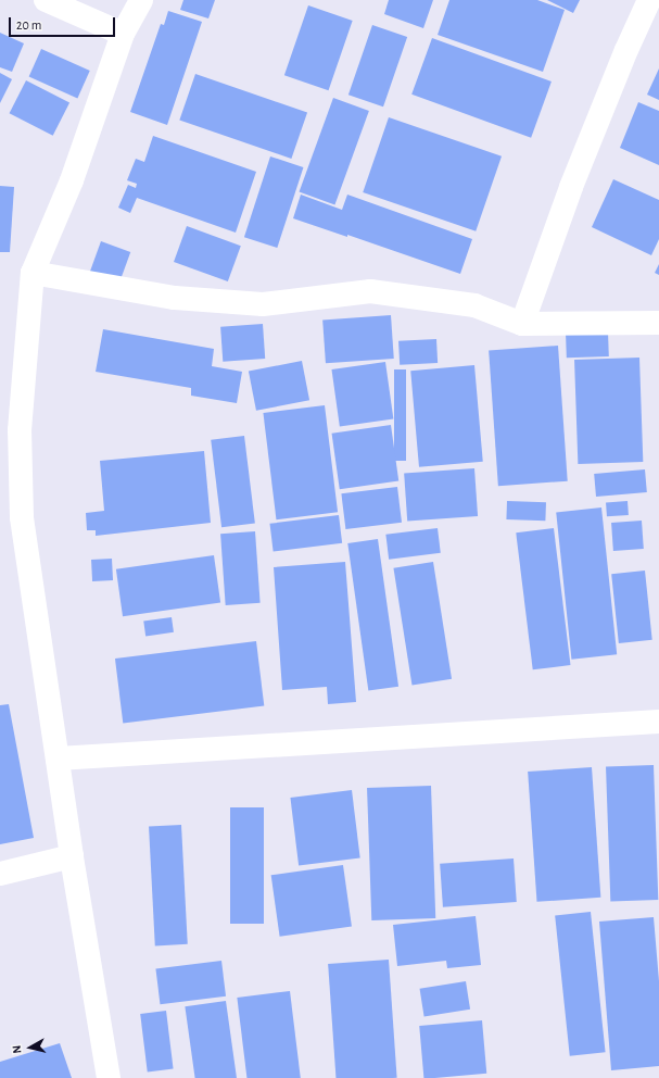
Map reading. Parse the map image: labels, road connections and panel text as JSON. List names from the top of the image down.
{
  "scale_bar": "20 m",
  "north": "left"
}
